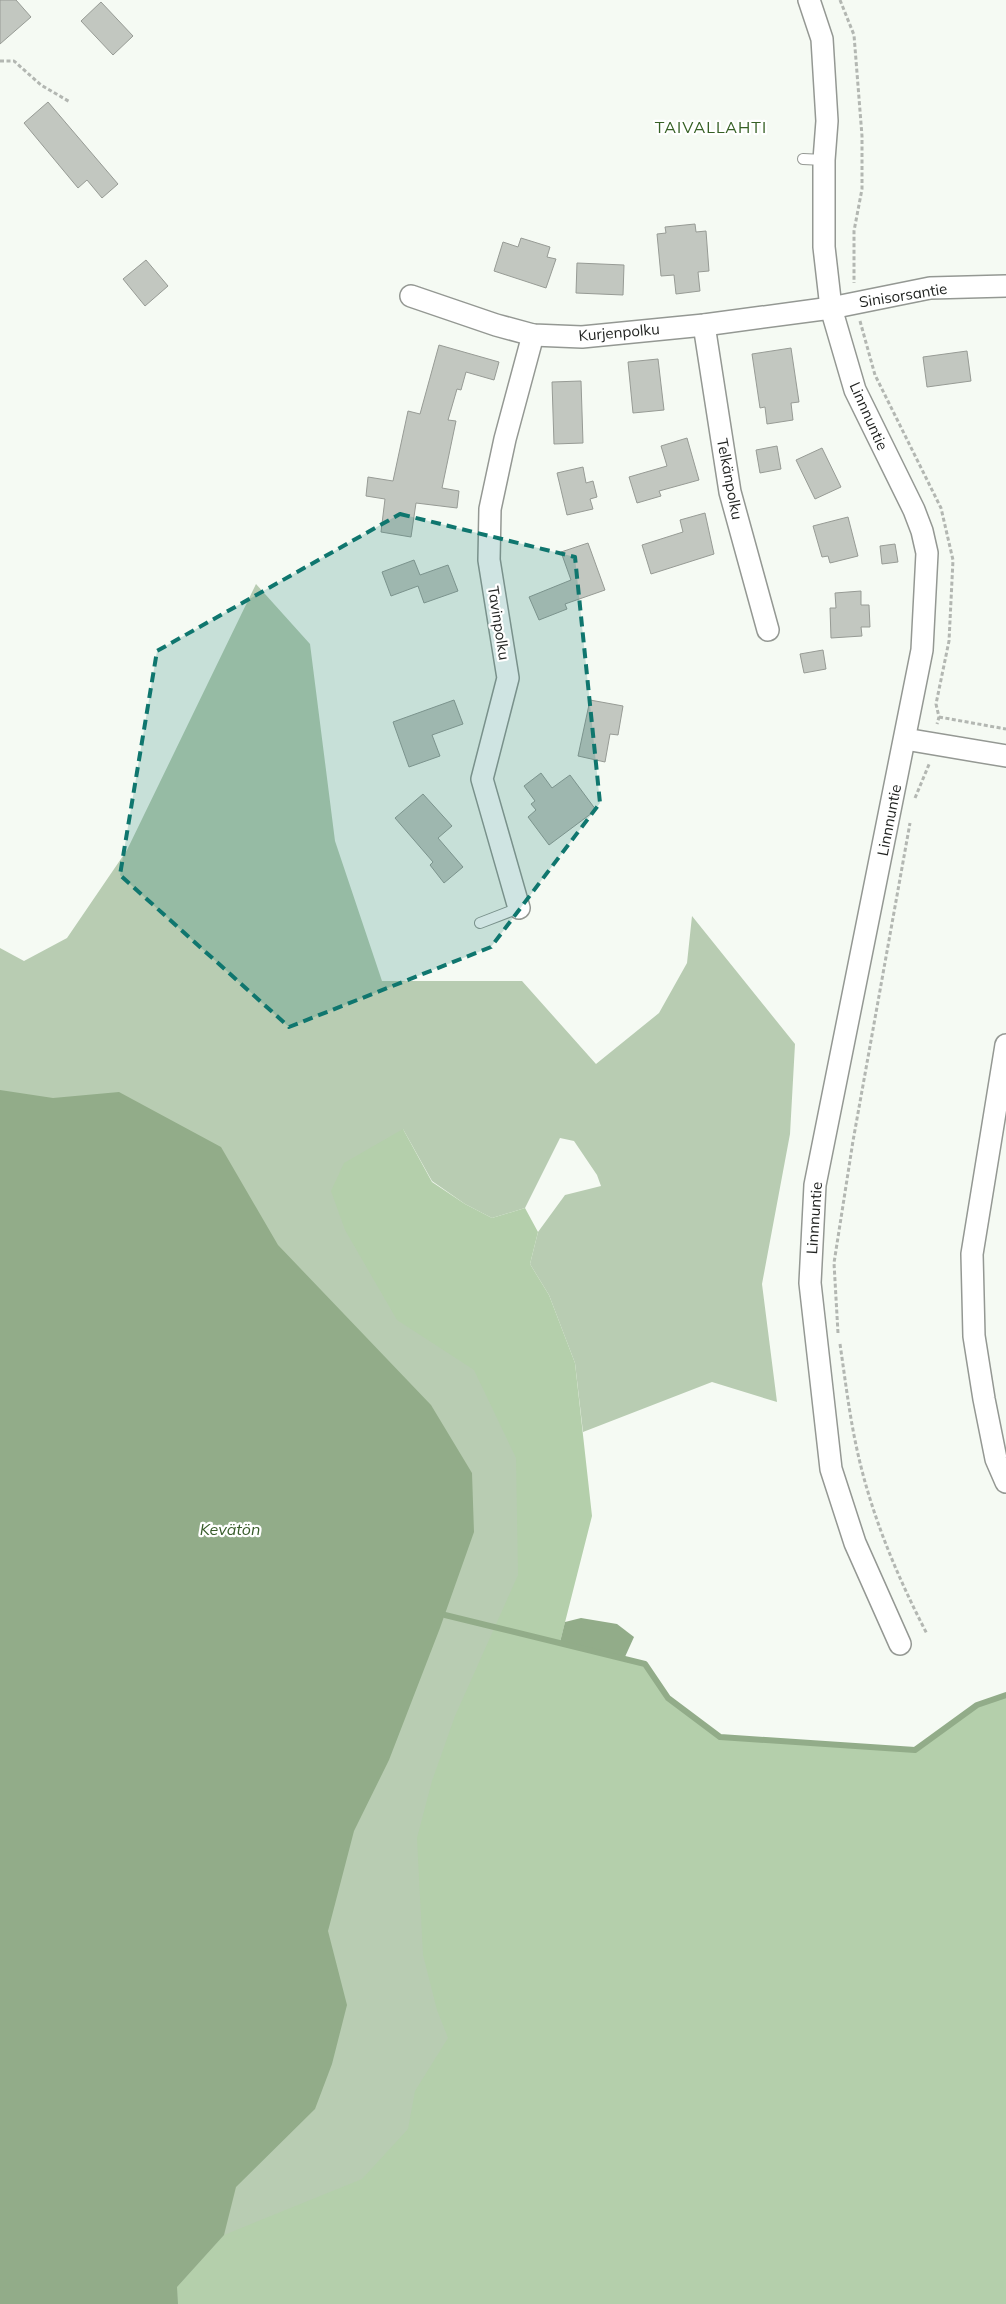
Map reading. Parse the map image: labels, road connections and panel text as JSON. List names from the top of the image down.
{
  "streets": {
    "street": [
      "Sinisorsantie",
      "Kurjenpolku",
      "Linnnuntie",
      "Telkänpolku",
      "Tavinpolku"
    ]
  },
  "crossings": [
    ["Sinisorsantie", "Kurjenpolku"],
    ["Sinisorsantie", "Linnnuntie"],
    ["Kurjenpolku", "Linnnuntie"],
    ["Kurjenpolku", "Telkänpolku"],
    ["Kurjenpolku", "Tavinpolku"]
  ],
  "districts": ["TAIVALLAHTI"],
  "water": ["Kevätön"]
}
